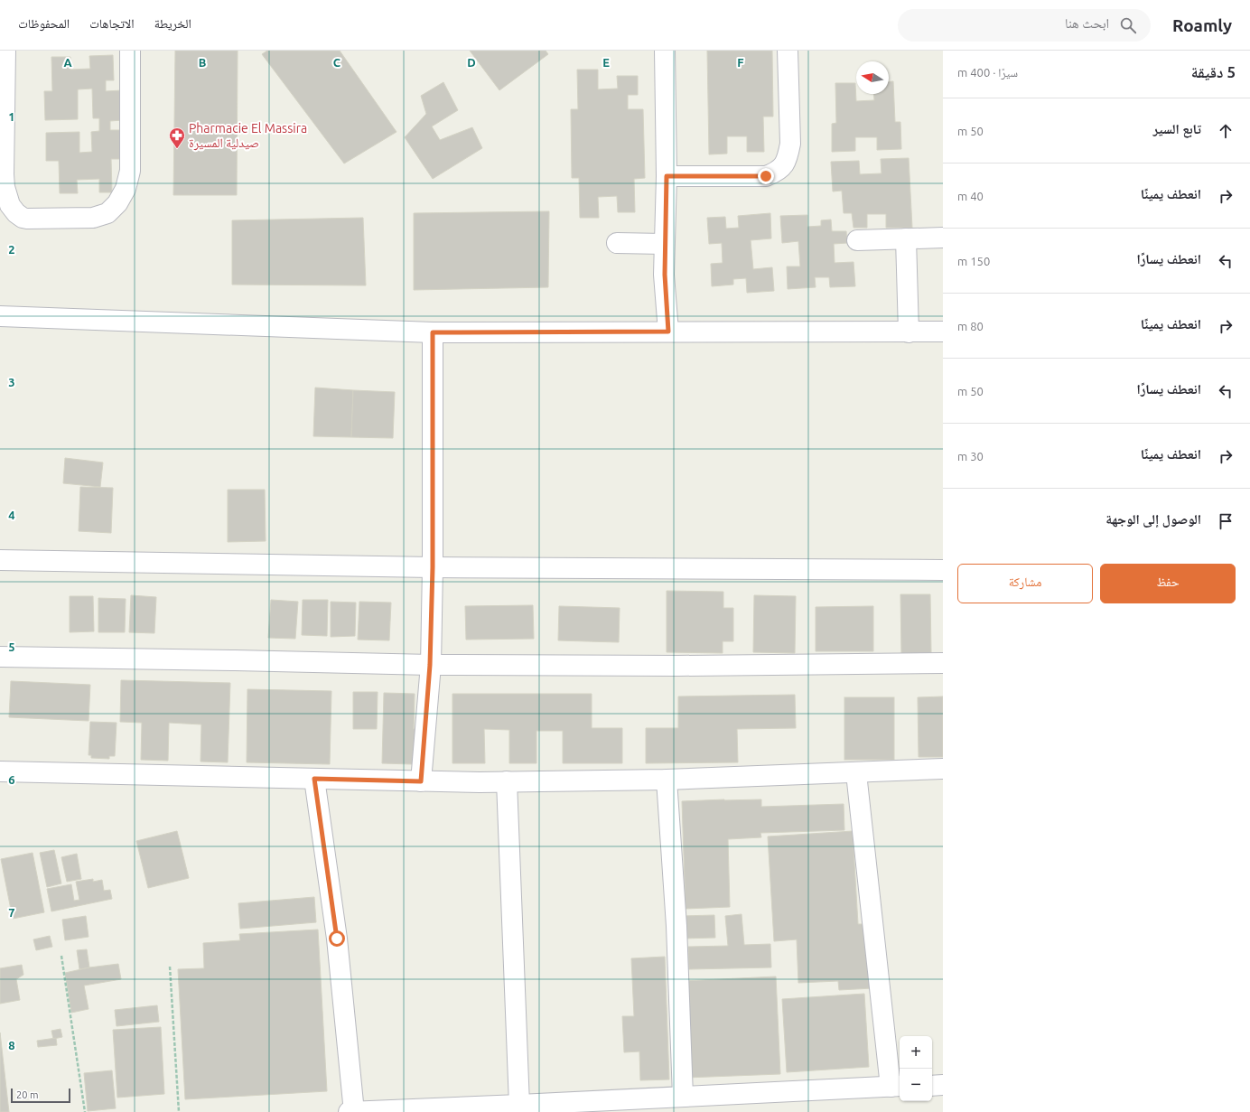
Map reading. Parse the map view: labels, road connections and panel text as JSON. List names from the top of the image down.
{
  "places": {
    "pharmacy": ["Pharmacie El Massira صيدلية المسيرة"]
  },
  "scale_bar": "20 m",
  "north": "left",
  "page": {
    "header": "Roamly",
    "search": "ابحث هنا",
    "nav": ["الخريطة", "الاتجاهات", "المحفوظات"],
    "heading": ["5 دقيقة", "سيرًا · 400 m"],
    "list": [
      ["تابع السير", "50 m"],
      ["انعطف يمينًا", "40 m"],
      ["انعطف يسارًا", "150 m"],
      ["انعطف يمينًا", "80 m"],
      ["انعطف يسارًا", "50 m"],
      ["انعطف يمينًا", "30 m"],
      "الوصول إلى الوجهة"
    ],
    "buttons": ["حفظ", "مشاركة"],
    "map_buttons": ["+", "−"],
    "scale": "20 m"
  },
  "grid": {
    "columns": [
      "A",
      "B",
      "C",
      "D",
      "E",
      "F"
    ],
    "rows": [
      "1",
      "2",
      "3",
      "4",
      "5",
      "6",
      "7",
      "8"
    ]
  }
}
